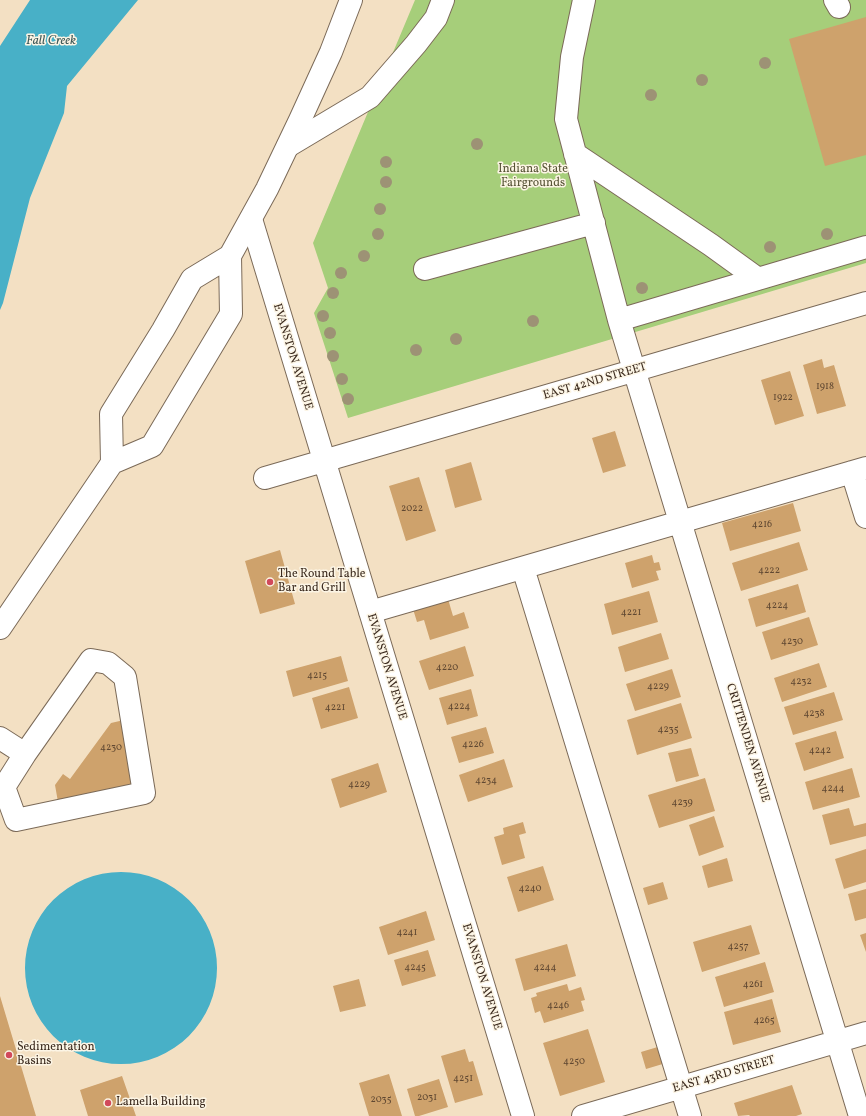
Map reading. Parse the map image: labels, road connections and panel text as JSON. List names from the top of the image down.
{
  "streets": {
    "street": [
      "EVANSTON AVENUE",
      "EAST 42ND STREET",
      "CRITTENDEN AVENUE",
      "EAST 43RD STREET"
    ]
  },
  "crossings": [
    ["EVANSTON AVENUE", "EAST 42ND STREET"],
    ["EAST 42ND STREET", "CRITTENDEN AVENUE"],
    ["CRITTENDEN AVENUE", "EAST 43RD STREET"]
  ],
  "water": ["Fall Creek"],
  "parks": ["Indiana State Fairgrounds"],
  "places": ["The Round Table Bar and Grill", "Sedimentation Basins", "Lamella Building"],
  "house_numbers": [
    "1918",
    "1922",
    "2022",
    "4216",
    "4222",
    "4224",
    "4221",
    "4230",
    "4220",
    "4215",
    "4232",
    "4229",
    "4224",
    "4221",
    "4238",
    "4235",
    "4226",
    "4230",
    "4242",
    "4234",
    "4229",
    "4244",
    "4239",
    "4240",
    "4241",
    "4257",
    "4245",
    "4244",
    "4261",
    "4246",
    "4265",
    "4250",
    "4251",
    "2031",
    "2035"
  ]
}
